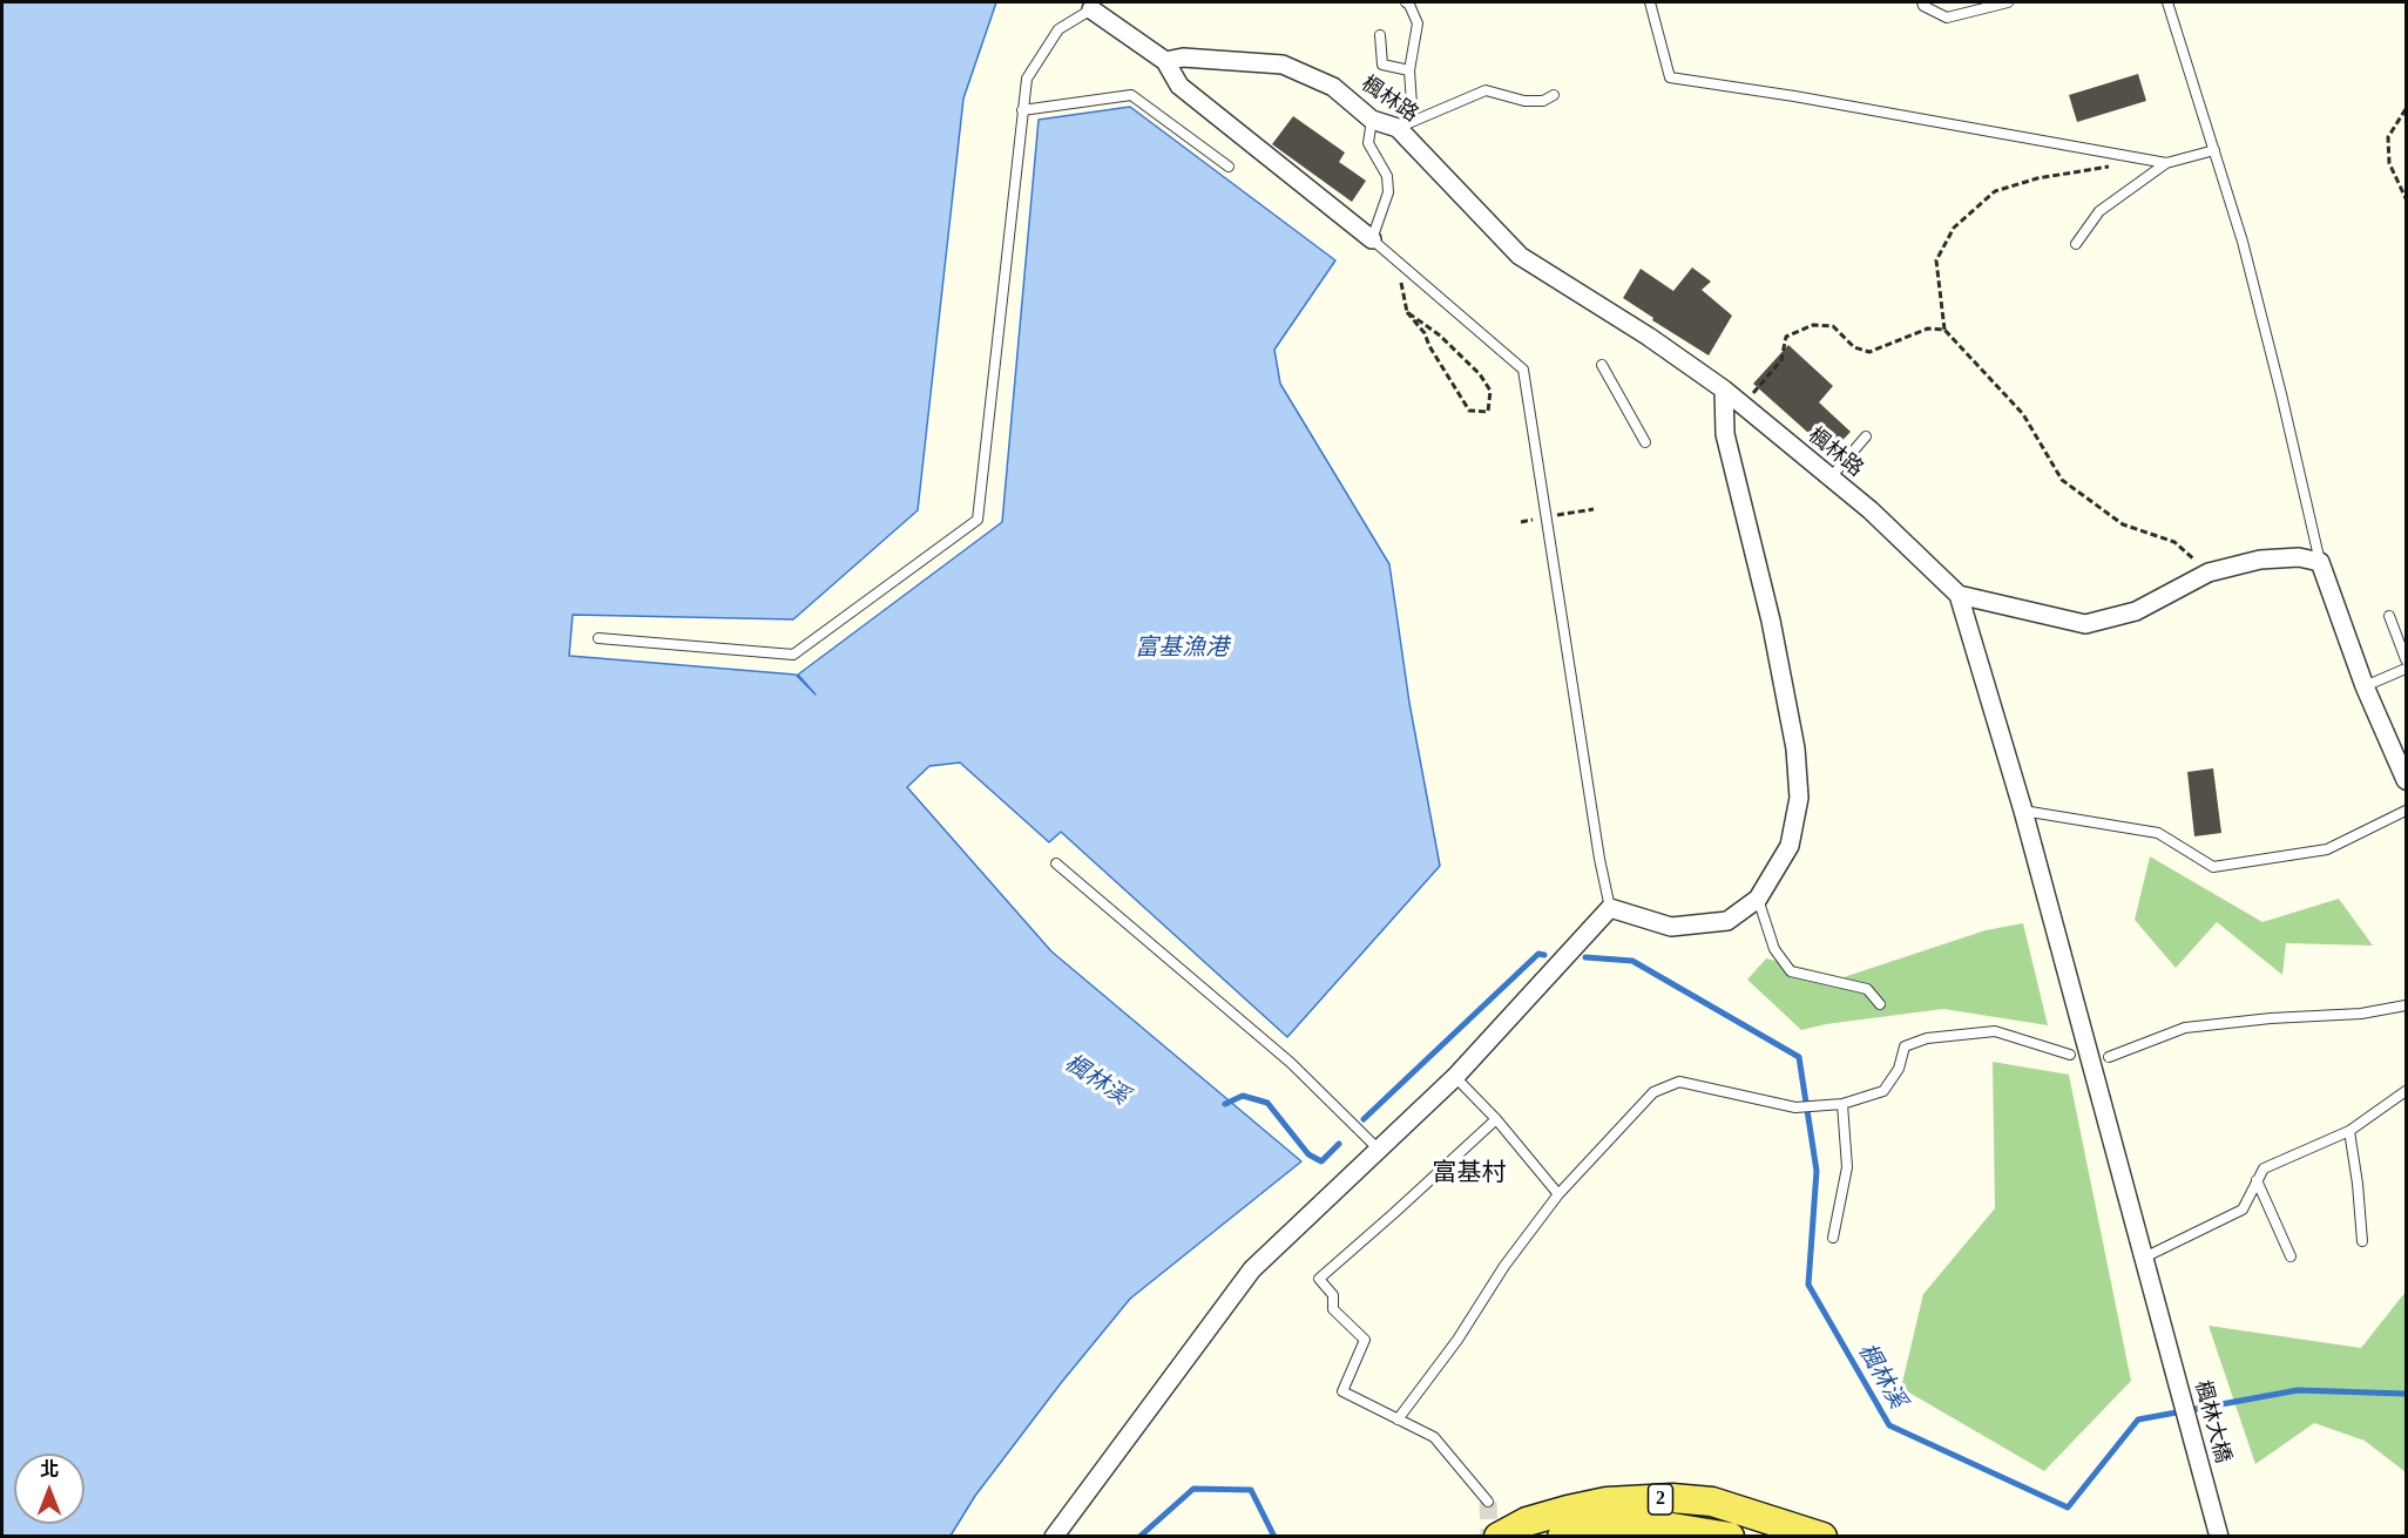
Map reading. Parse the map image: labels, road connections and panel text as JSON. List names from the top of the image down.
{
  "streets": {
    "main road": ["2"],
    "street": ["楓林路", "楓林大橋"]
  },
  "crossings": [
    ["楓林路", "楓林大橋"]
  ],
  "districts": ["富基村"],
  "water": ["富基漁港", "楓林溪"],
  "north": "top"
}
